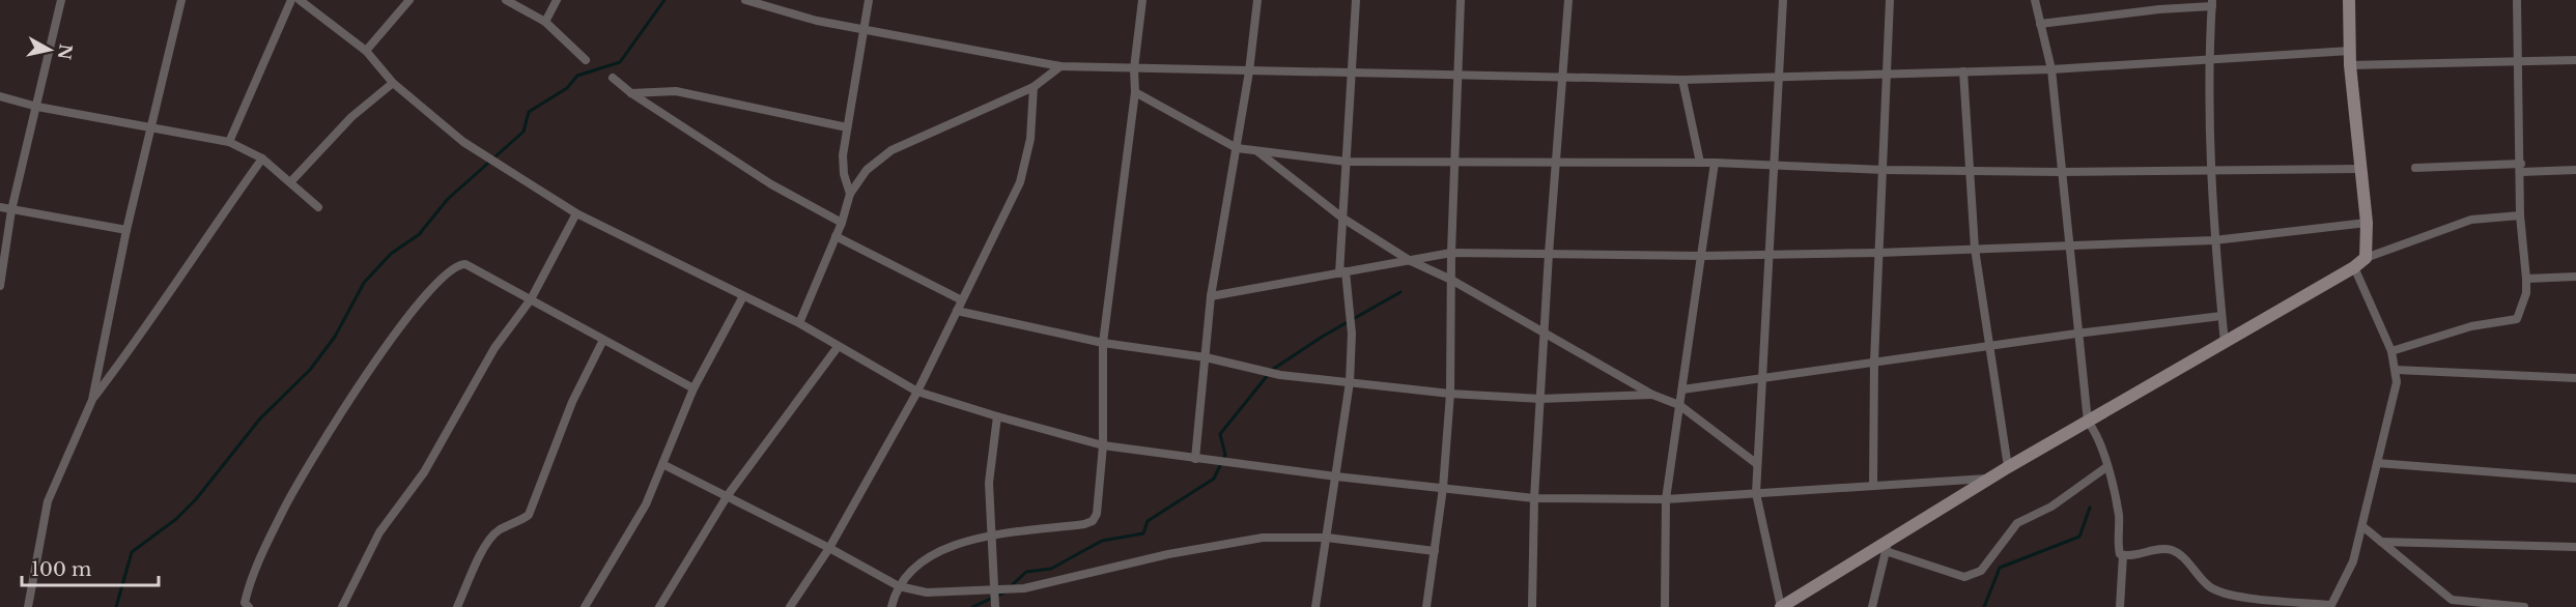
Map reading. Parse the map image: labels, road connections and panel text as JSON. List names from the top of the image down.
{
  "scale_bar": "100 m",
  "north": "right"
}
